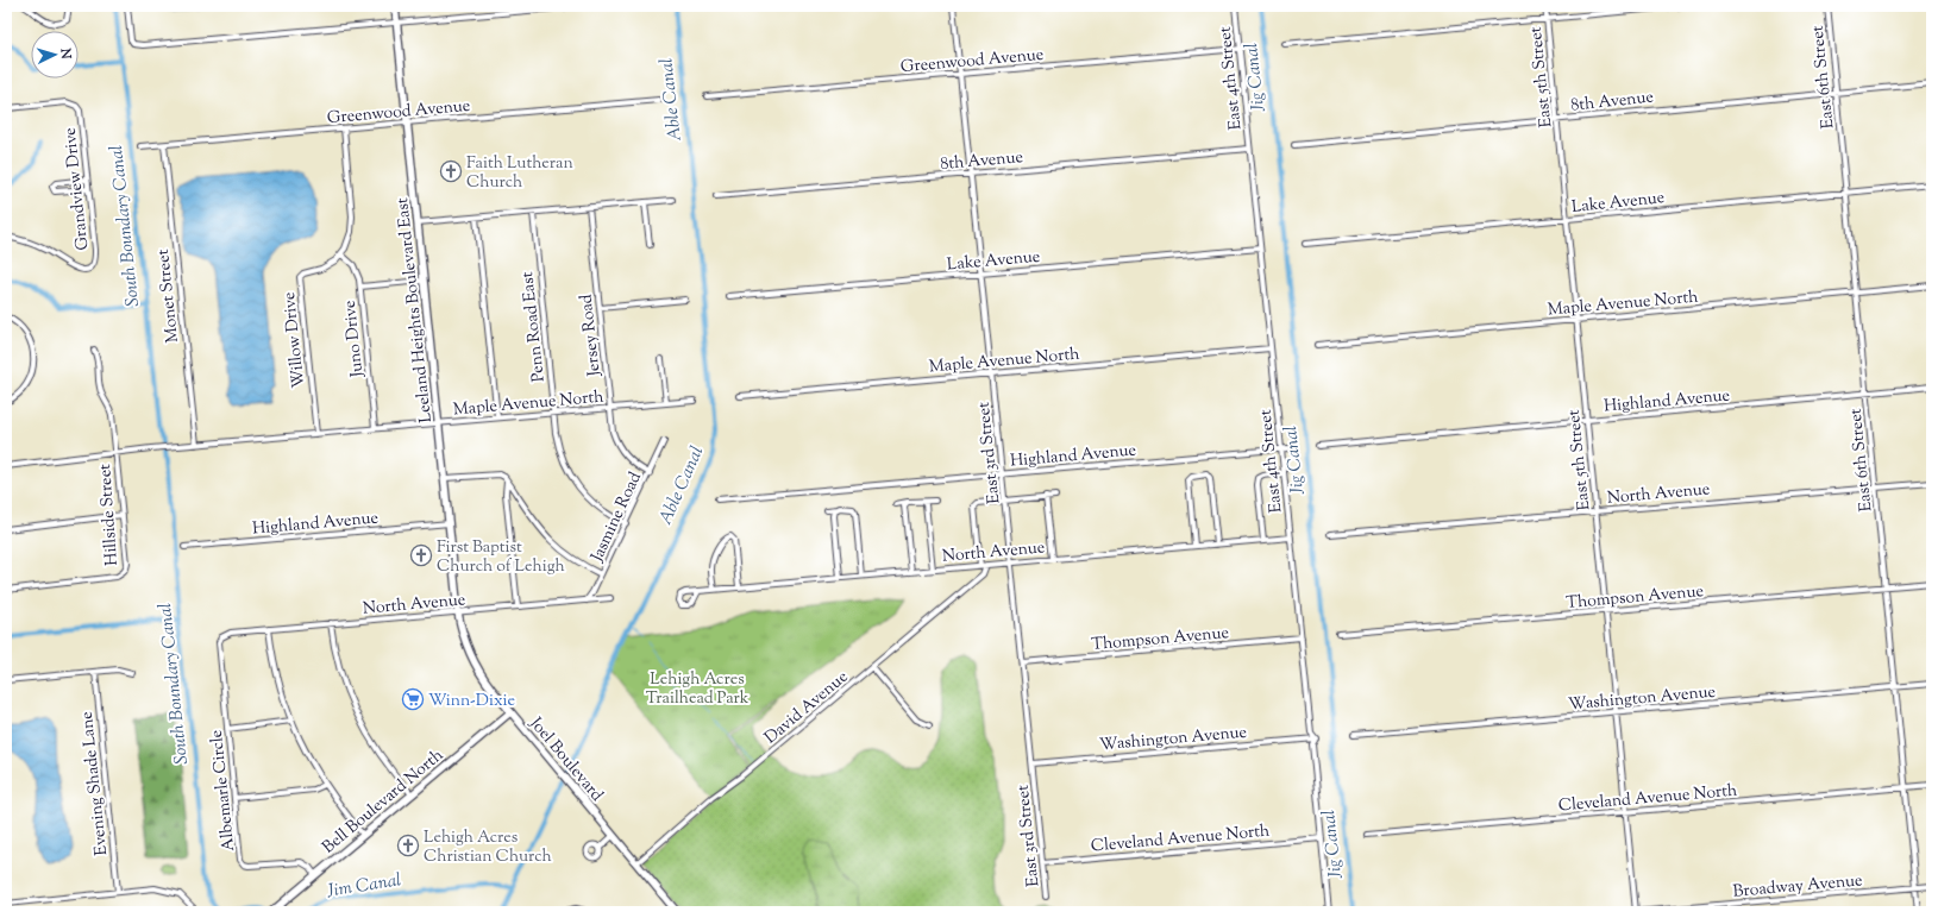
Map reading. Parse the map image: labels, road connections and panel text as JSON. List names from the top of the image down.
{
  "streets": {
    "main road": ["Leeland Heights Boulevard East", "Joel Boulevard", "Bell Boulevard North"],
    "street": [
      "Greenwood Avenue",
      "East 5th Street",
      "East 6th Street",
      "East 4th Street",
      "8th Avenue",
      "Grandview Drive",
      "Lake Avenue",
      "Monet Street",
      "Maple Avenue North",
      "Penn Road East",
      "Jersey Road",
      "Juno Drive",
      "Willow Drive",
      "Highland Avenue",
      "East 3rd Street",
      "North Avenue",
      "Hillside Street",
      "Jasmine Road",
      "Thompson Avenue",
      "Washington Avenue",
      "David Avenue",
      "Evening Shade Lane",
      "Albemarle Circle",
      "Cleveland Avenue North",
      "Broadway Avenue"
    ]
  },
  "crossings": [
    ["Greenwood Avenue", "East 4th Street"],
    ["Greenwood Avenue", "Monet Street"],
    ["Greenwood Avenue", "Leeland Heights Boulevard East"],
    ["Greenwood Avenue", "East 3rd Street"],
    ["East 5th Street", "8th Avenue"],
    ["East 5th Street", "Lake Avenue"],
    ["East 5th Street", "Maple Avenue North"],
    ["East 5th Street", "Highland Avenue"],
    ["East 5th Street", "North Avenue"],
    ["East 5th Street", "Thompson Avenue"],
    ["East 5th Street", "Washington Avenue"],
    ["East 5th Street", "Cleveland Avenue North"],
    ["East 5th Street", "Broadway Avenue"],
    ["East 6th Street", "8th Avenue"],
    ["East 6th Street", "Lake Avenue"],
    ["East 6th Street", "Maple Avenue North"],
    ["East 6th Street", "Highland Avenue"],
    ["East 6th Street", "North Avenue"],
    ["East 6th Street", "Thompson Avenue"],
    ["East 6th Street", "Washington Avenue"],
    ["East 6th Street", "Cleveland Avenue North"],
    ["East 6th Street", "Broadway Avenue"],
    ["East 4th Street", "8th Avenue"],
    ["East 4th Street", "Lake Avenue"],
    ["East 4th Street", "Maple Avenue North"],
    ["East 4th Street", "Highland Avenue"],
    ["East 4th Street", "North Avenue"],
    ["East 4th Street", "Thompson Avenue"],
    ["East 4th Street", "Washington Avenue"],
    ["East 4th Street", "Cleveland Avenue North"],
    ["8th Avenue", "East 3rd Street"],
    ["Lake Avenue", "East 3rd Street"],
    ["Monet Street", "Maple Avenue North"],
    ["Maple Avenue North", "Leeland Heights Boulevard East"],
    ["Maple Avenue North", "Penn Road East"],
    ["Maple Avenue North", "Jersey Road"],
    ["Maple Avenue North", "Juno Drive"],
    ["Maple Avenue North", "Willow Drive"],
    ["Maple Avenue North", "East 3rd Street"],
    ["Maple Avenue North", "Hillside Street"],
    ["Leeland Heights Boulevard East", "Highland Avenue"],
    ["Leeland Heights Boulevard East", "North Avenue"],
    ["Leeland Heights Boulevard East", "Joel Boulevard"],
    ["Penn Road East", "Jasmine Road"],
    ["Jersey Road", "Jasmine Road"],
    ["Juno Drive", "Willow Drive"],
    ["Highland Avenue", "East 3rd Street"],
    ["East 3rd Street", "North Avenue"],
    ["East 3rd Street", "Thompson Avenue"],
    ["East 3rd Street", "Washington Avenue"],
    ["East 3rd Street", "Cleveland Avenue North"],
    ["North Avenue", "Jasmine Road"],
    ["North Avenue", "David Avenue"],
    ["North Avenue", "Joel Boulevard"],
    ["North Avenue", "Albemarle Circle"],
    ["David Avenue", "Joel Boulevard"],
    ["Joel Boulevard", "Bell Boulevard North"],
    ["Albemarle Circle", "Bell Boulevard North"]
  ],
  "water": [
    "Jig Canal",
    "Able Canal",
    "South Boundary Canal",
    "Jim Canal"
  ],
  "parks": ["Lehigh Acres Trailhead Park"],
  "places": {
    "church": ["Faith Lutheran Church", "First Baptist Church of Lehigh", "Lehigh Acres Christian Church"],
    "supermarket": ["Winn-Dixie"]
  },
  "north": "right"
}
